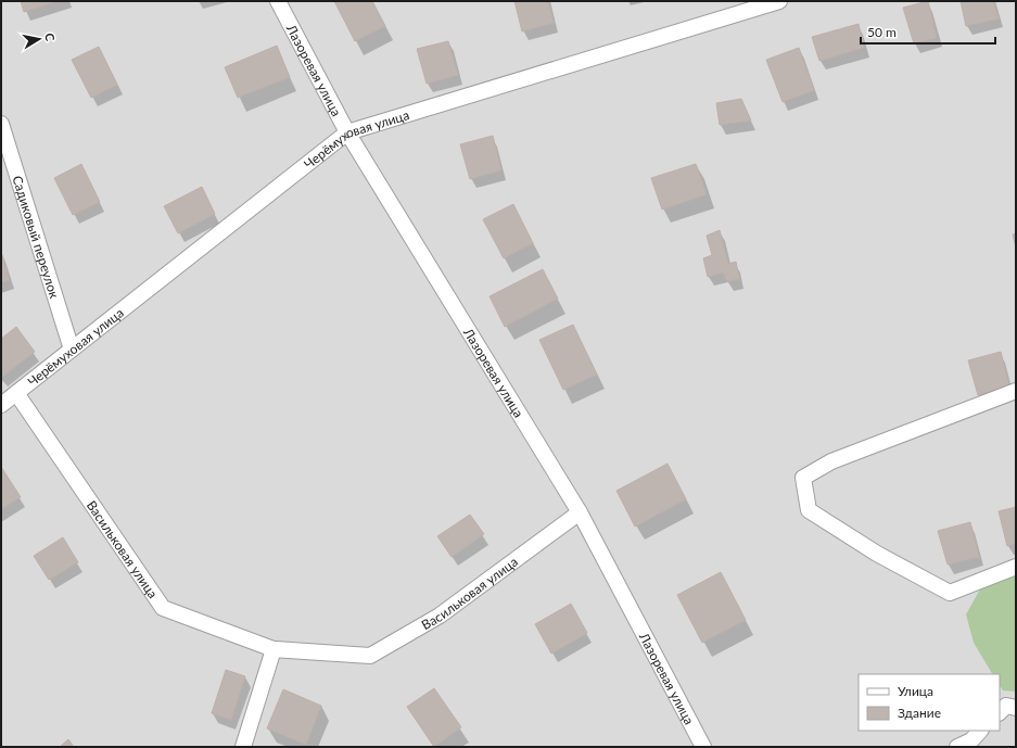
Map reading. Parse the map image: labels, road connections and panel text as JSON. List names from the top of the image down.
{
  "streets": {
    "street": [
      "Лазоревая улица",
      "Черёмуховая улица",
      "Садиковый переулок",
      "Васильковая улица"
    ]
  },
  "crossings": [
    ["Лазоревая улица", "Черёмуховая улица"],
    ["Лазоревая улица", "Васильковая улица"],
    ["Черёмуховая улица", "Садиковый переулок"],
    ["Черёмуховая улица", "Васильковая улица"]
  ],
  "legend": ["Улица", "Здание"],
  "scale_bar": "50 m",
  "north": "right"
}
